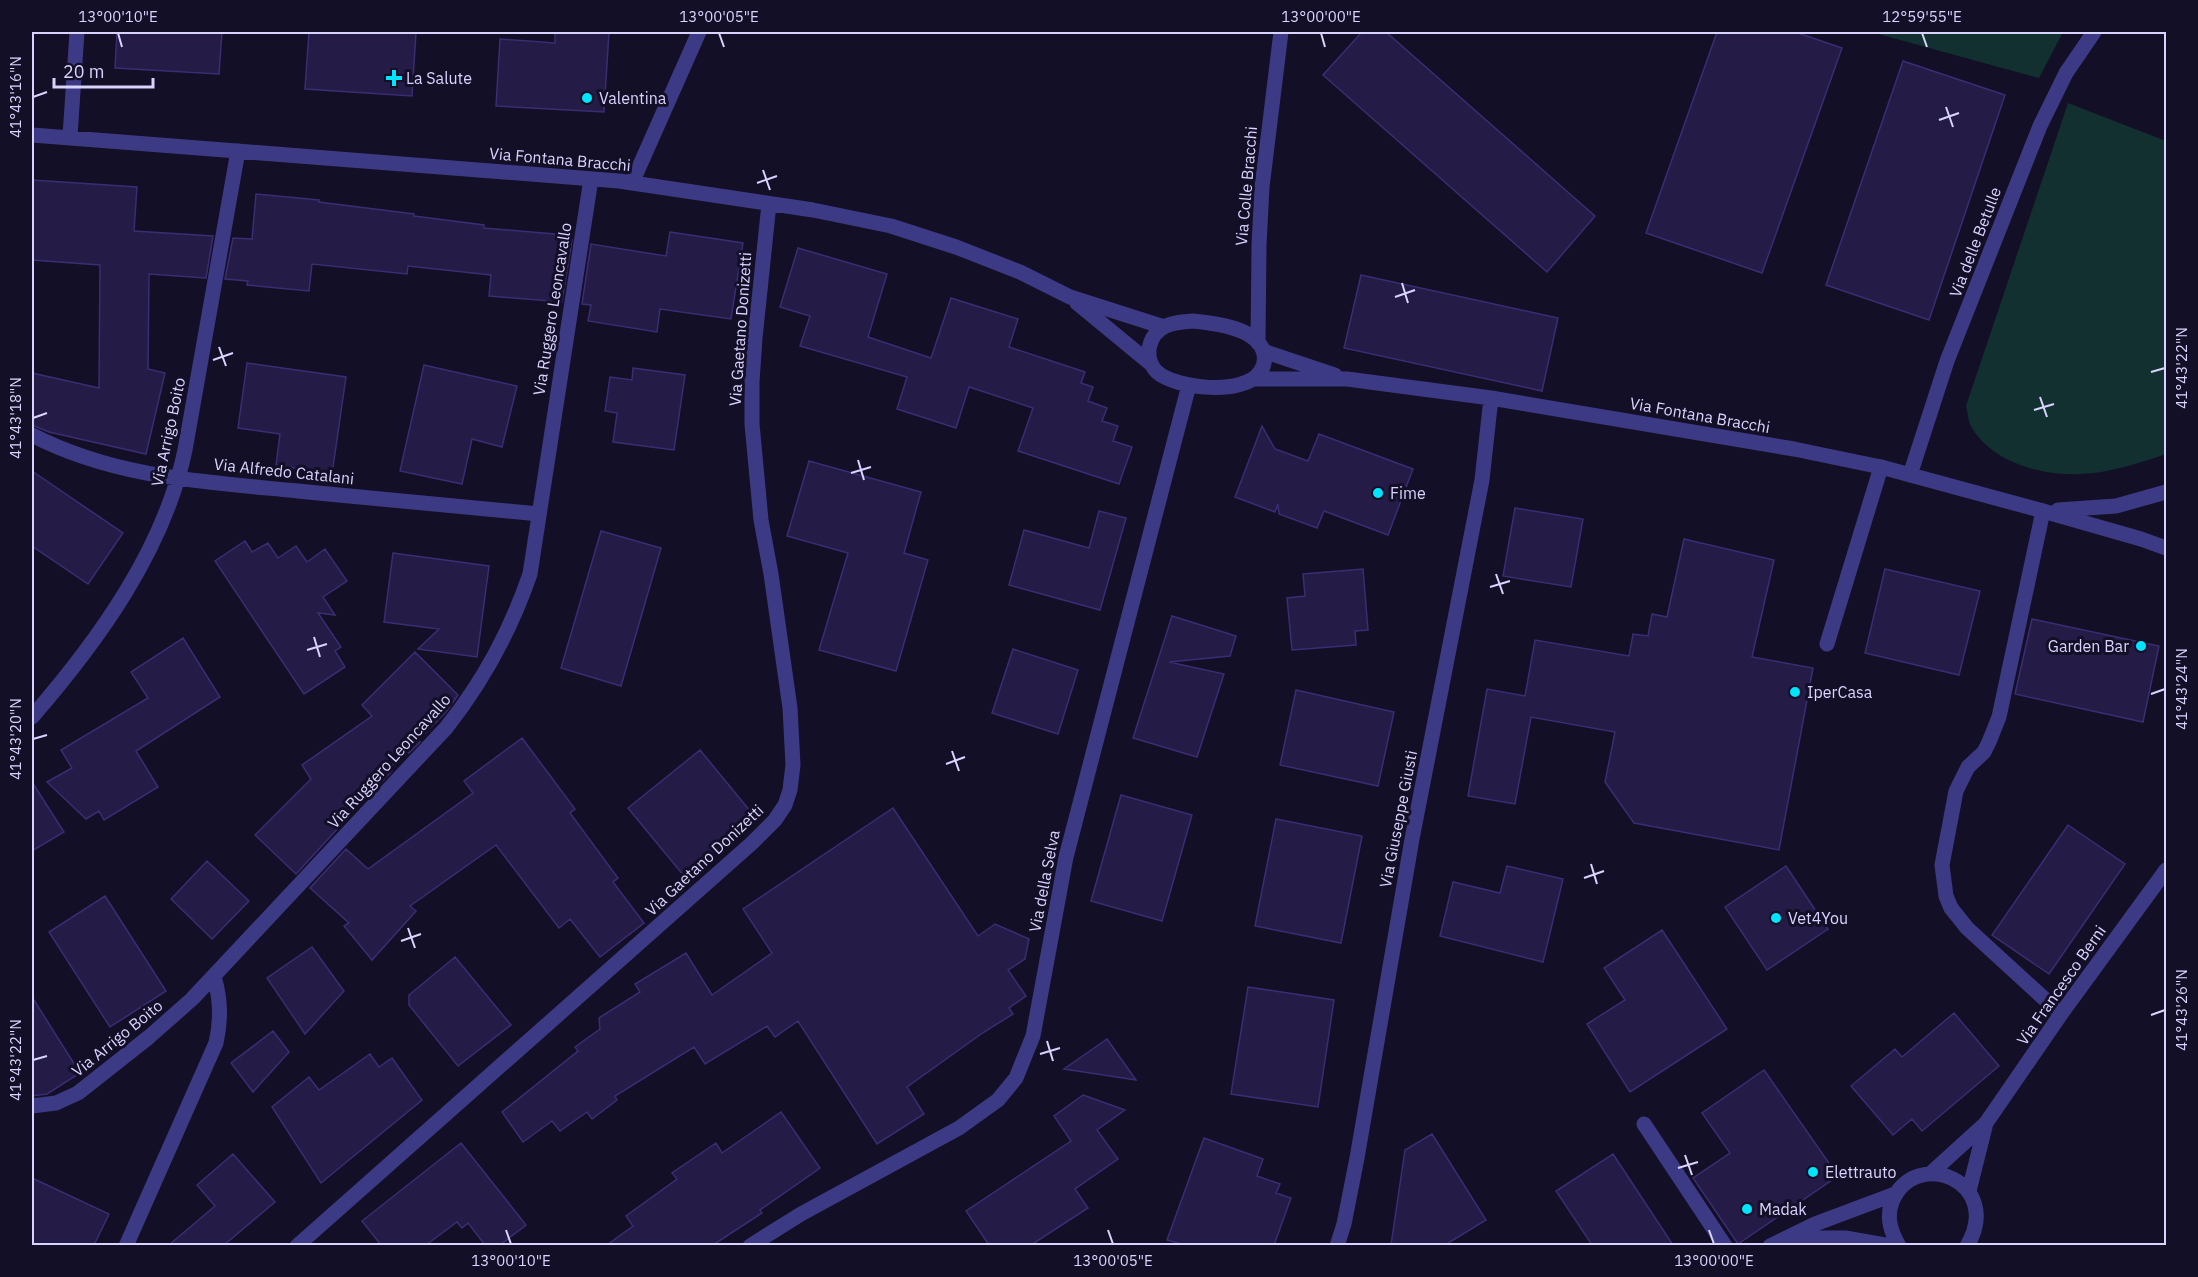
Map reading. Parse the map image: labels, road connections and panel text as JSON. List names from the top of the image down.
{
  "streets": {
    "street": [
      "Via Fontana Bracchi",
      "Via Colle Bracchi",
      "Via delle Betulle",
      "Via Ruggero Leoncavallo",
      "Via Gaetano Donizetti",
      "Via Arrigo Boito",
      "Via Alfredo Catalani",
      "Via Giuseppe Giusti",
      "Via della Selva",
      "Via Francesco Berni"
    ]
  },
  "crossings": [
    ["Via Fontana Bracchi", "Via Colle Bracchi"],
    ["Via Fontana Bracchi", "Via delle Betulle"],
    ["Via Fontana Bracchi", "Via Ruggero Leoncavallo"],
    ["Via Fontana Bracchi", "Via Gaetano Donizetti"],
    ["Via Fontana Bracchi", "Via Arrigo Boito"],
    ["Via Fontana Bracchi", "Via Giuseppe Giusti"],
    ["Via Fontana Bracchi", "Via della Selva"],
    ["Via Colle Bracchi", "Via della Selva"],
    ["Via Ruggero Leoncavallo", "Via Arrigo Boito"],
    ["Via Ruggero Leoncavallo", "Via Alfredo Catalani"],
    ["Via Arrigo Boito", "Via Alfredo Catalani"]
  ],
  "places": {
    "health": ["La Salute"],
    "other": [
      "Valentina",
      "Fime",
      "Garden Bar",
      "IperCasa",
      "Vet4You",
      "Elettrauto",
      "Madak"
    ]
  },
  "scale_bar": "20 m",
  "coordinates": [
    "13°00'10\"E",
    "13°00'05\"E",
    "13°00'00\"E",
    "12°59'55\"E",
    "41°43'16\"N",
    "41°43'22\"N",
    "41°43'18\"N",
    "41°43'24\"N",
    "41°43'20\"N",
    "41°43'26\"N"
  ]
}
